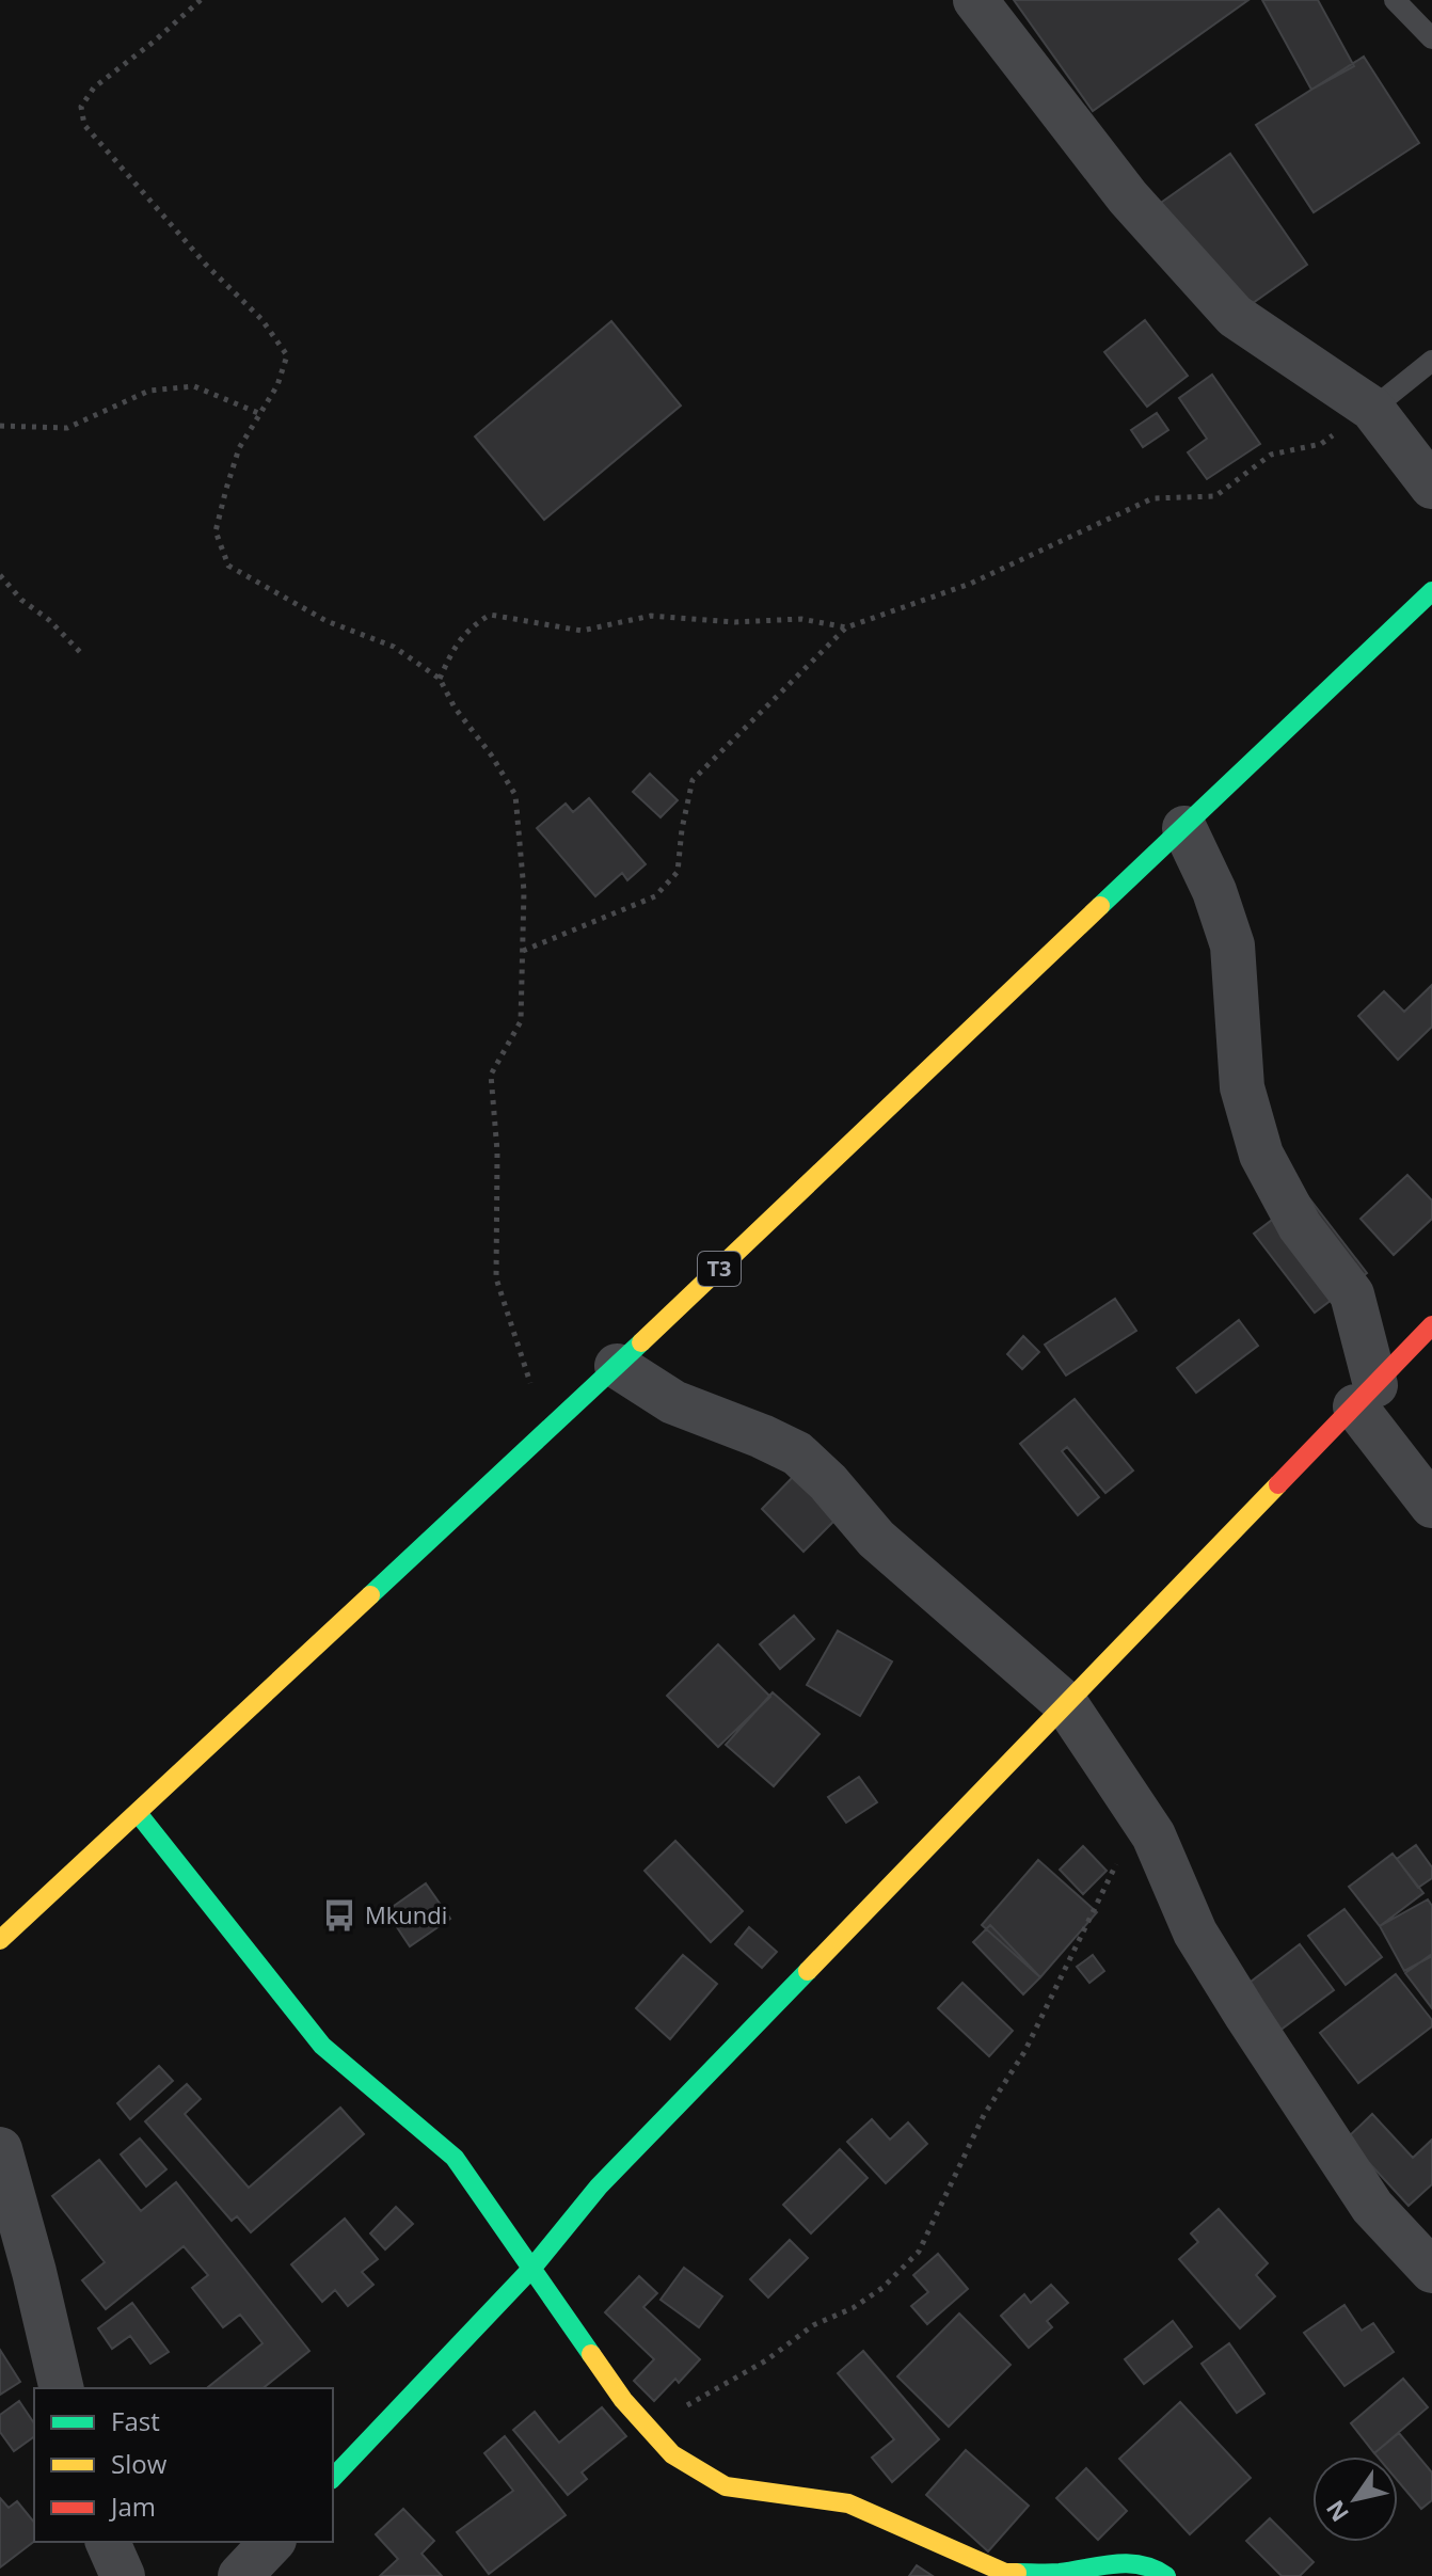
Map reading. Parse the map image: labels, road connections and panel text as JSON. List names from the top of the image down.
{
  "streets": {
    "main road": ["T3"]
  },
  "places": {
    "bus stop": ["Mkundi"]
  },
  "legend": ["Fast", "Slow", "Jam"],
  "north": "bottom left"
}
